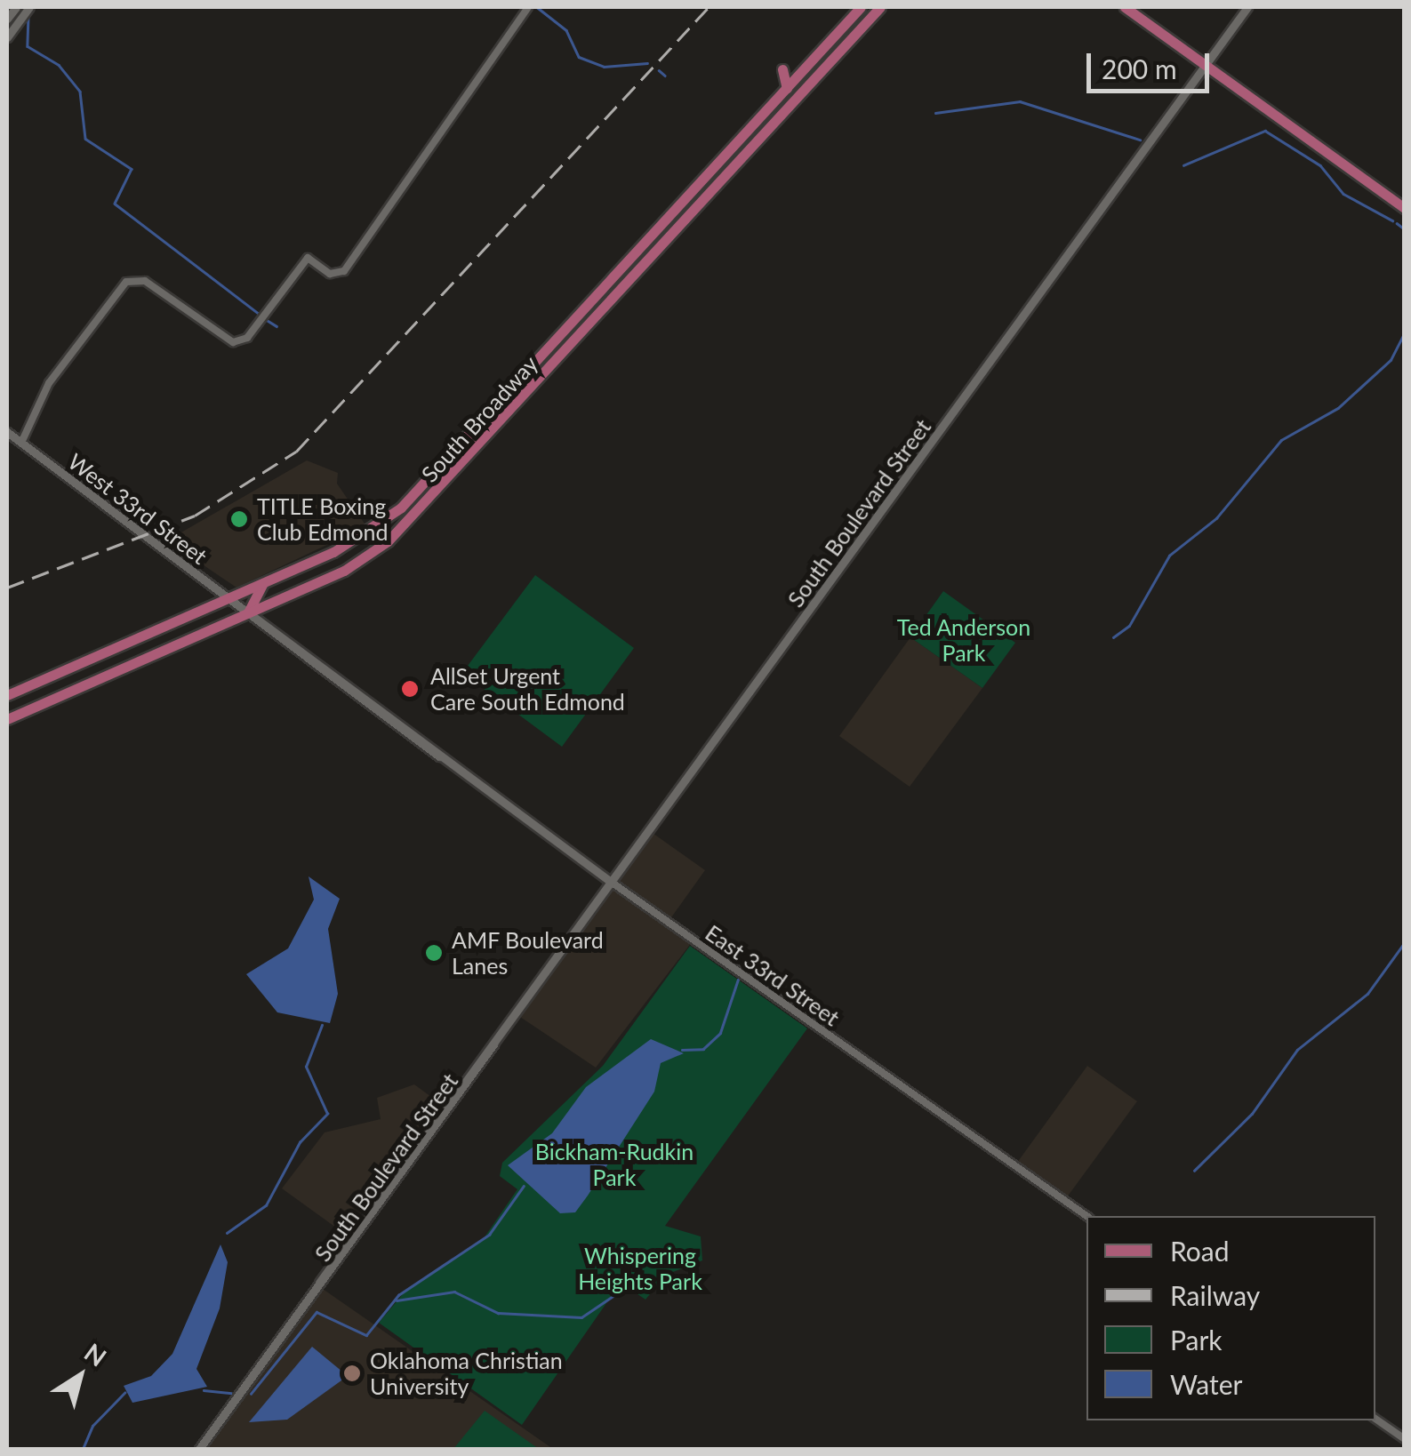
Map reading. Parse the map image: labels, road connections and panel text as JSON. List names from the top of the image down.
{
  "streets": {
    "main road": [
      "South Broadway",
      "West 33rd Street",
      "South Boulevard Street",
      "East 33rd Street"
    ]
  },
  "crossings": [
    ["South Broadway", "West 33rd Street"],
    ["South Broadway", "East 33rd Street"],
    ["West 33rd Street", "East 33rd Street"],
    ["South Boulevard Street", "East 33rd Street"]
  ],
  "parks": ["Ted Anderson Park", "Bickham-Rudkin Park", "Whispering Heights Park"],
  "places": [
    "TITLE Boxing Club Edmond",
    "AllSet Urgent Care South Edmond",
    "AMF Boulevard Lanes",
    "Oklahoma Christian University"
  ],
  "legend": [
    "Road",
    "Railway",
    "Park",
    "Water"
  ],
  "scale_bar": "200 m",
  "north": "top right"
}
